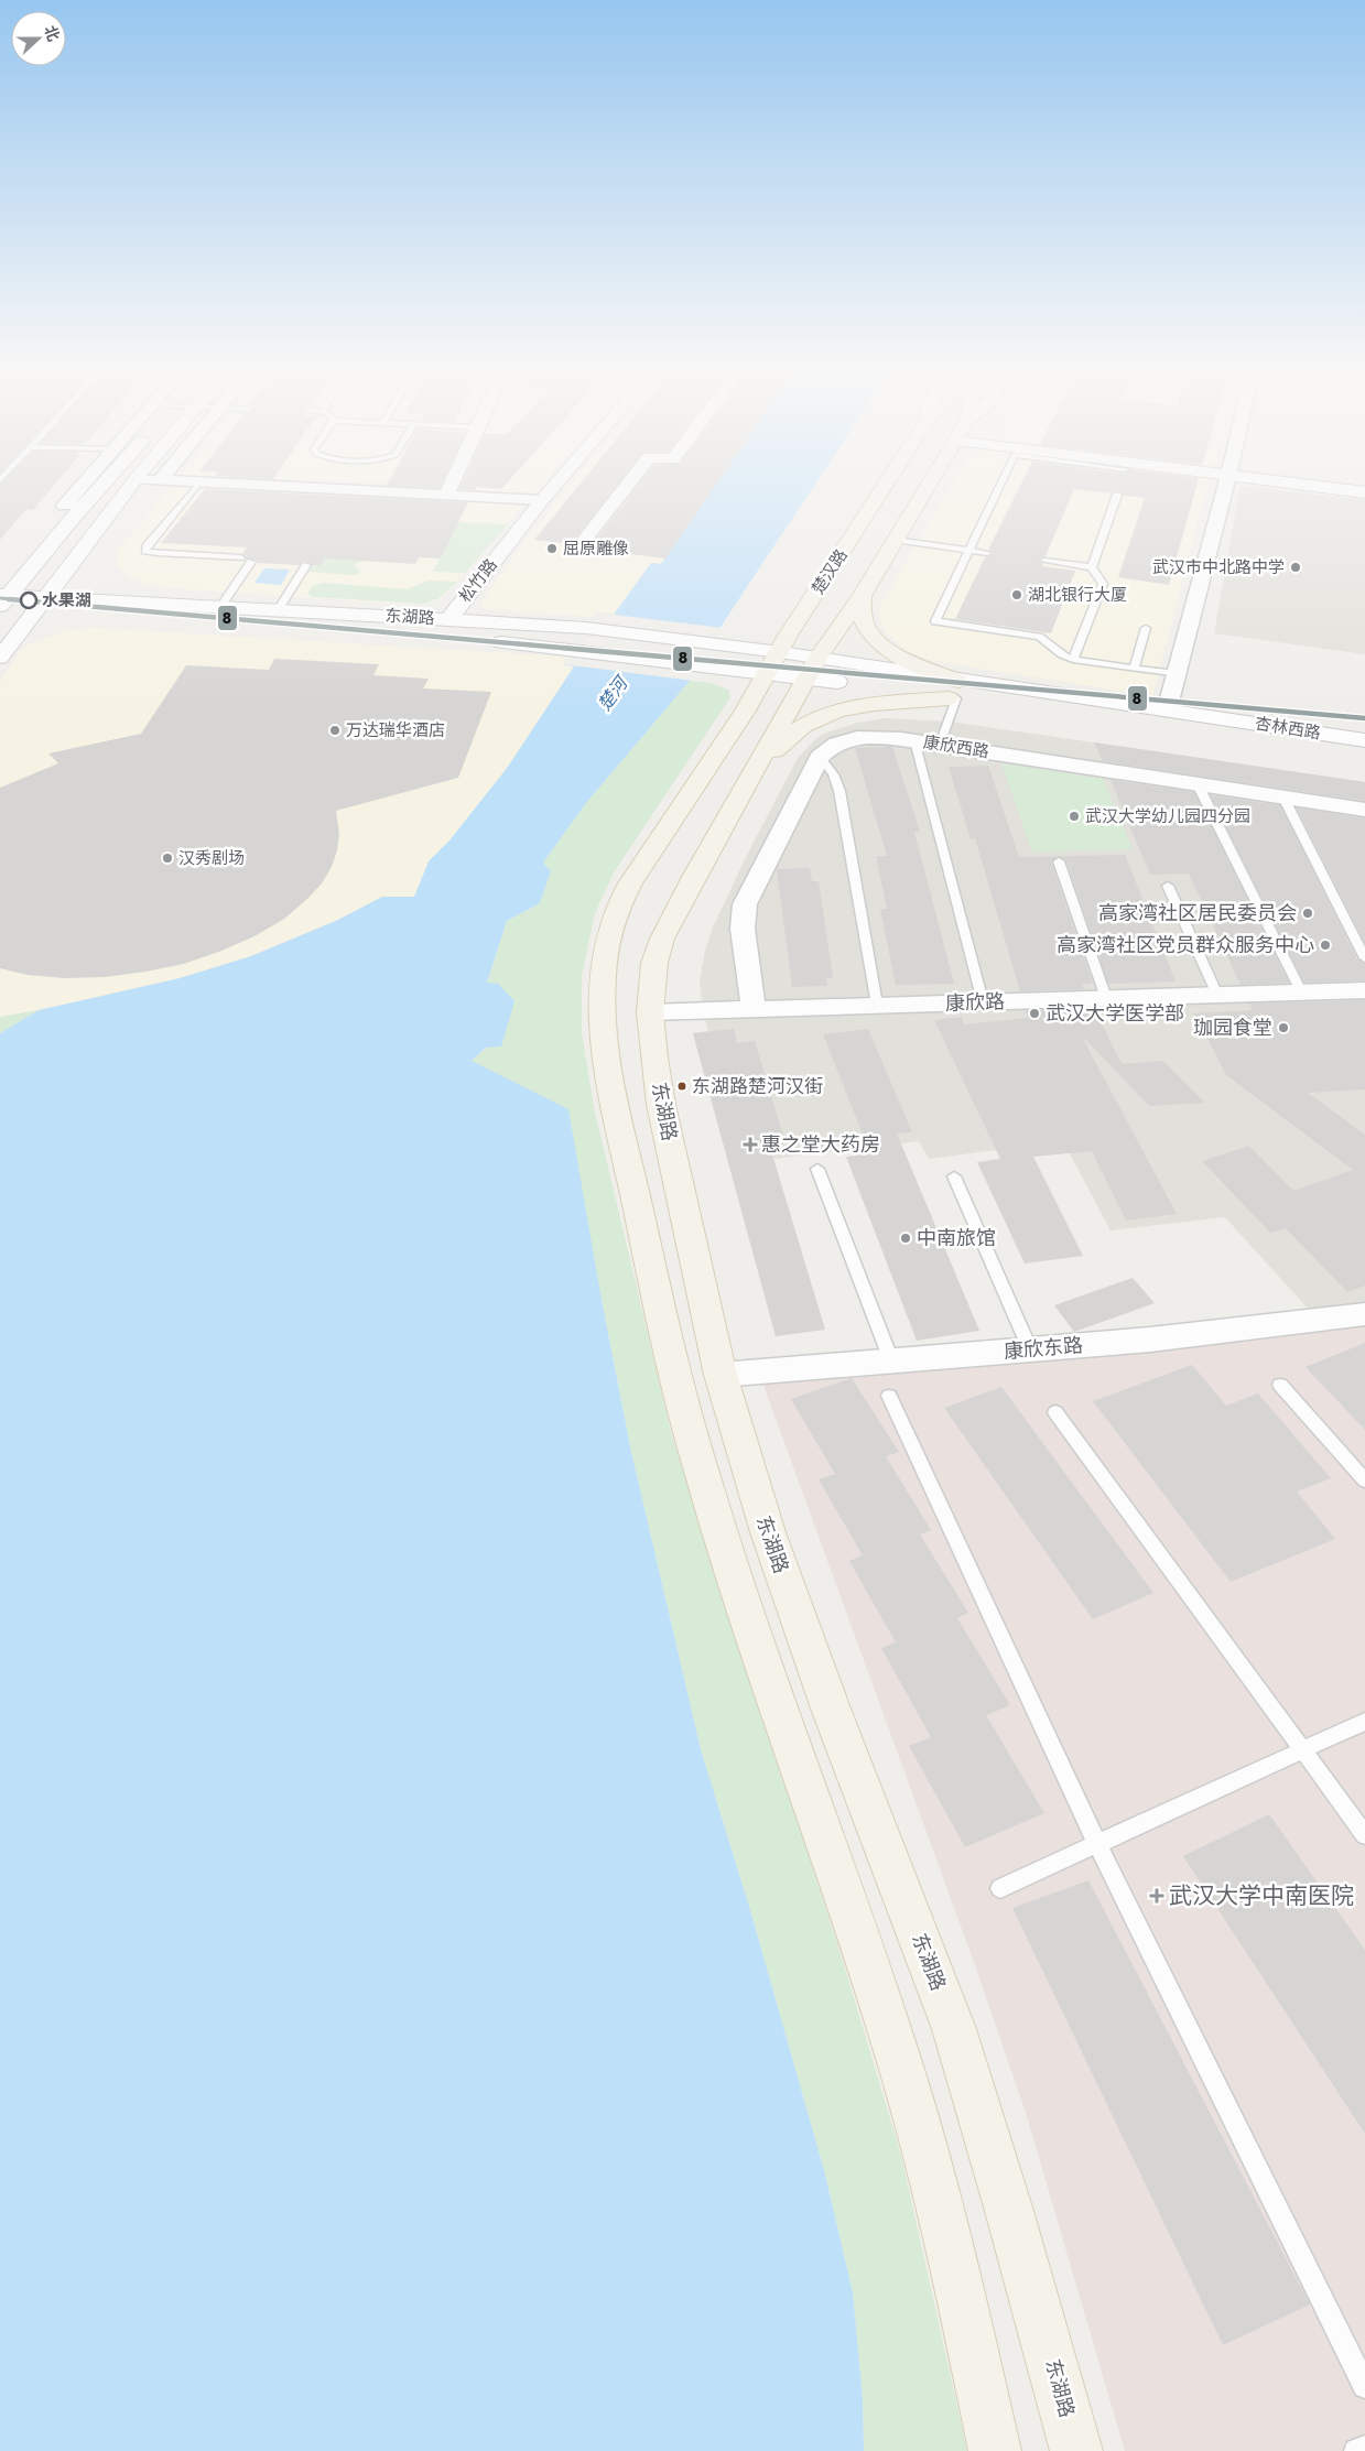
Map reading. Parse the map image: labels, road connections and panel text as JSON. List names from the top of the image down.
{
  "streets": {
    "main road": [
      "楚汉路",
      "松竹路",
      "东湖路",
      "杏林西路"
    ],
    "street": ["康欣西路", "康欣路", "康欣东路"]
  },
  "crossings": [
    ["楚汉路", "东湖路"],
    ["楚汉路", "杏林西路"],
    ["松竹路", "东湖路"],
    ["东湖路", "杏林西路"],
    ["东湖路", "康欣路"],
    ["东湖路", "康欣东路"],
    ["康欣西路", "康欣路"]
  ],
  "water": ["楚河"],
  "places": {
    "other": [
      "屈原雕像",
      "武汉市中北路中学",
      "湖北银行大厦",
      "水果湖",
      "万达瑞华酒店",
      "武汉大学幼儿园四分园",
      "汉秀剧场",
      "高家湾社区居民委员会",
      "高家湾社区党员群众服务中心",
      "武汉大学医学部",
      "珈园食堂",
      "东湖路楚河汉街",
      "中南旅馆"
    ],
    "health": ["惠之堂大药房", "武汉大学中南医院"]
  },
  "lines": ["transit line 8"],
  "north": "right"
}
